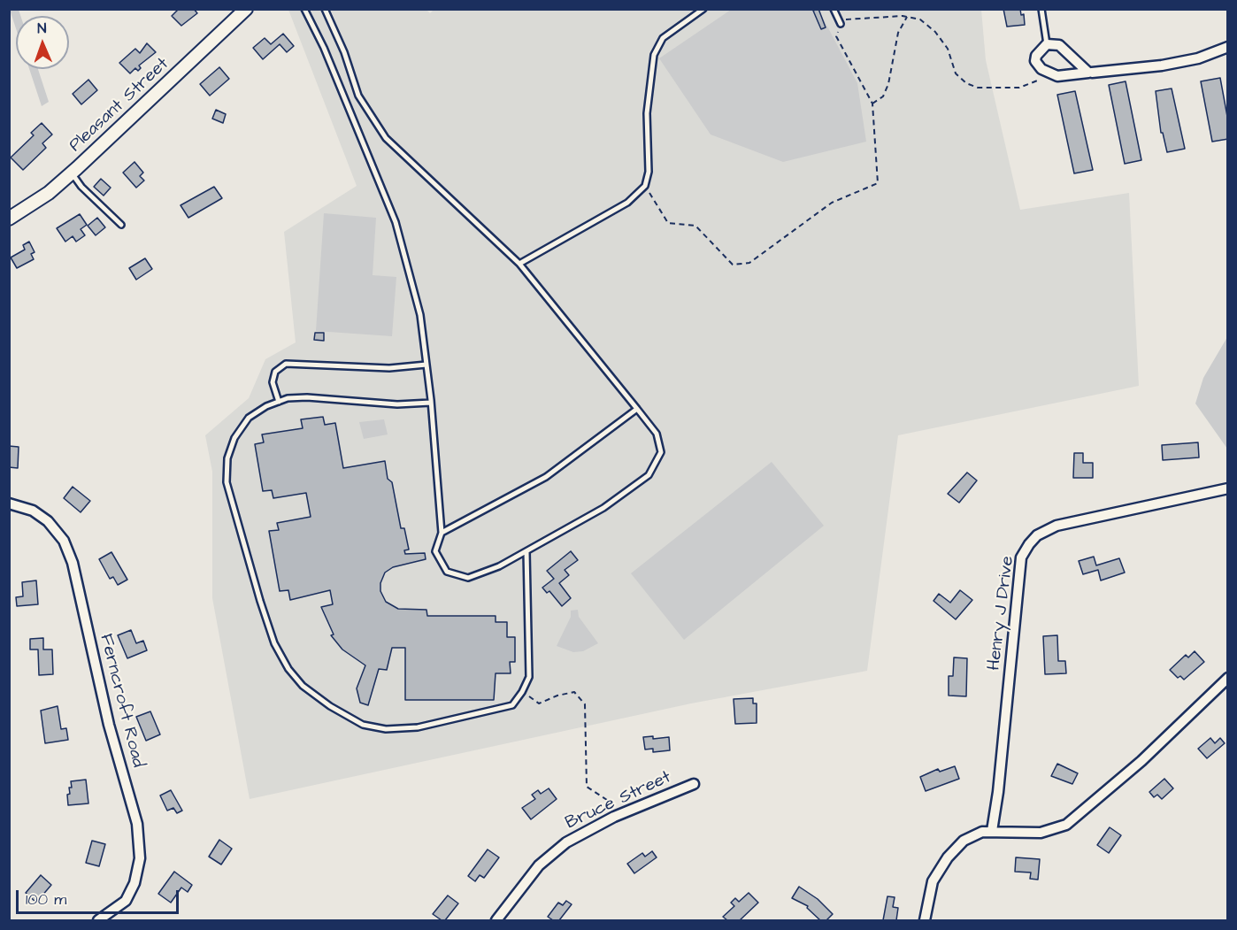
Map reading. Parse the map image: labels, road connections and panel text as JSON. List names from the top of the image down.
{
  "streets": {
    "main road": ["Pleasant Street"],
    "street": ["Henry J Drive", "Ferncroft Road", "Bruce Street"]
  },
  "scale_bar": "100 m",
  "north": "top"
}
